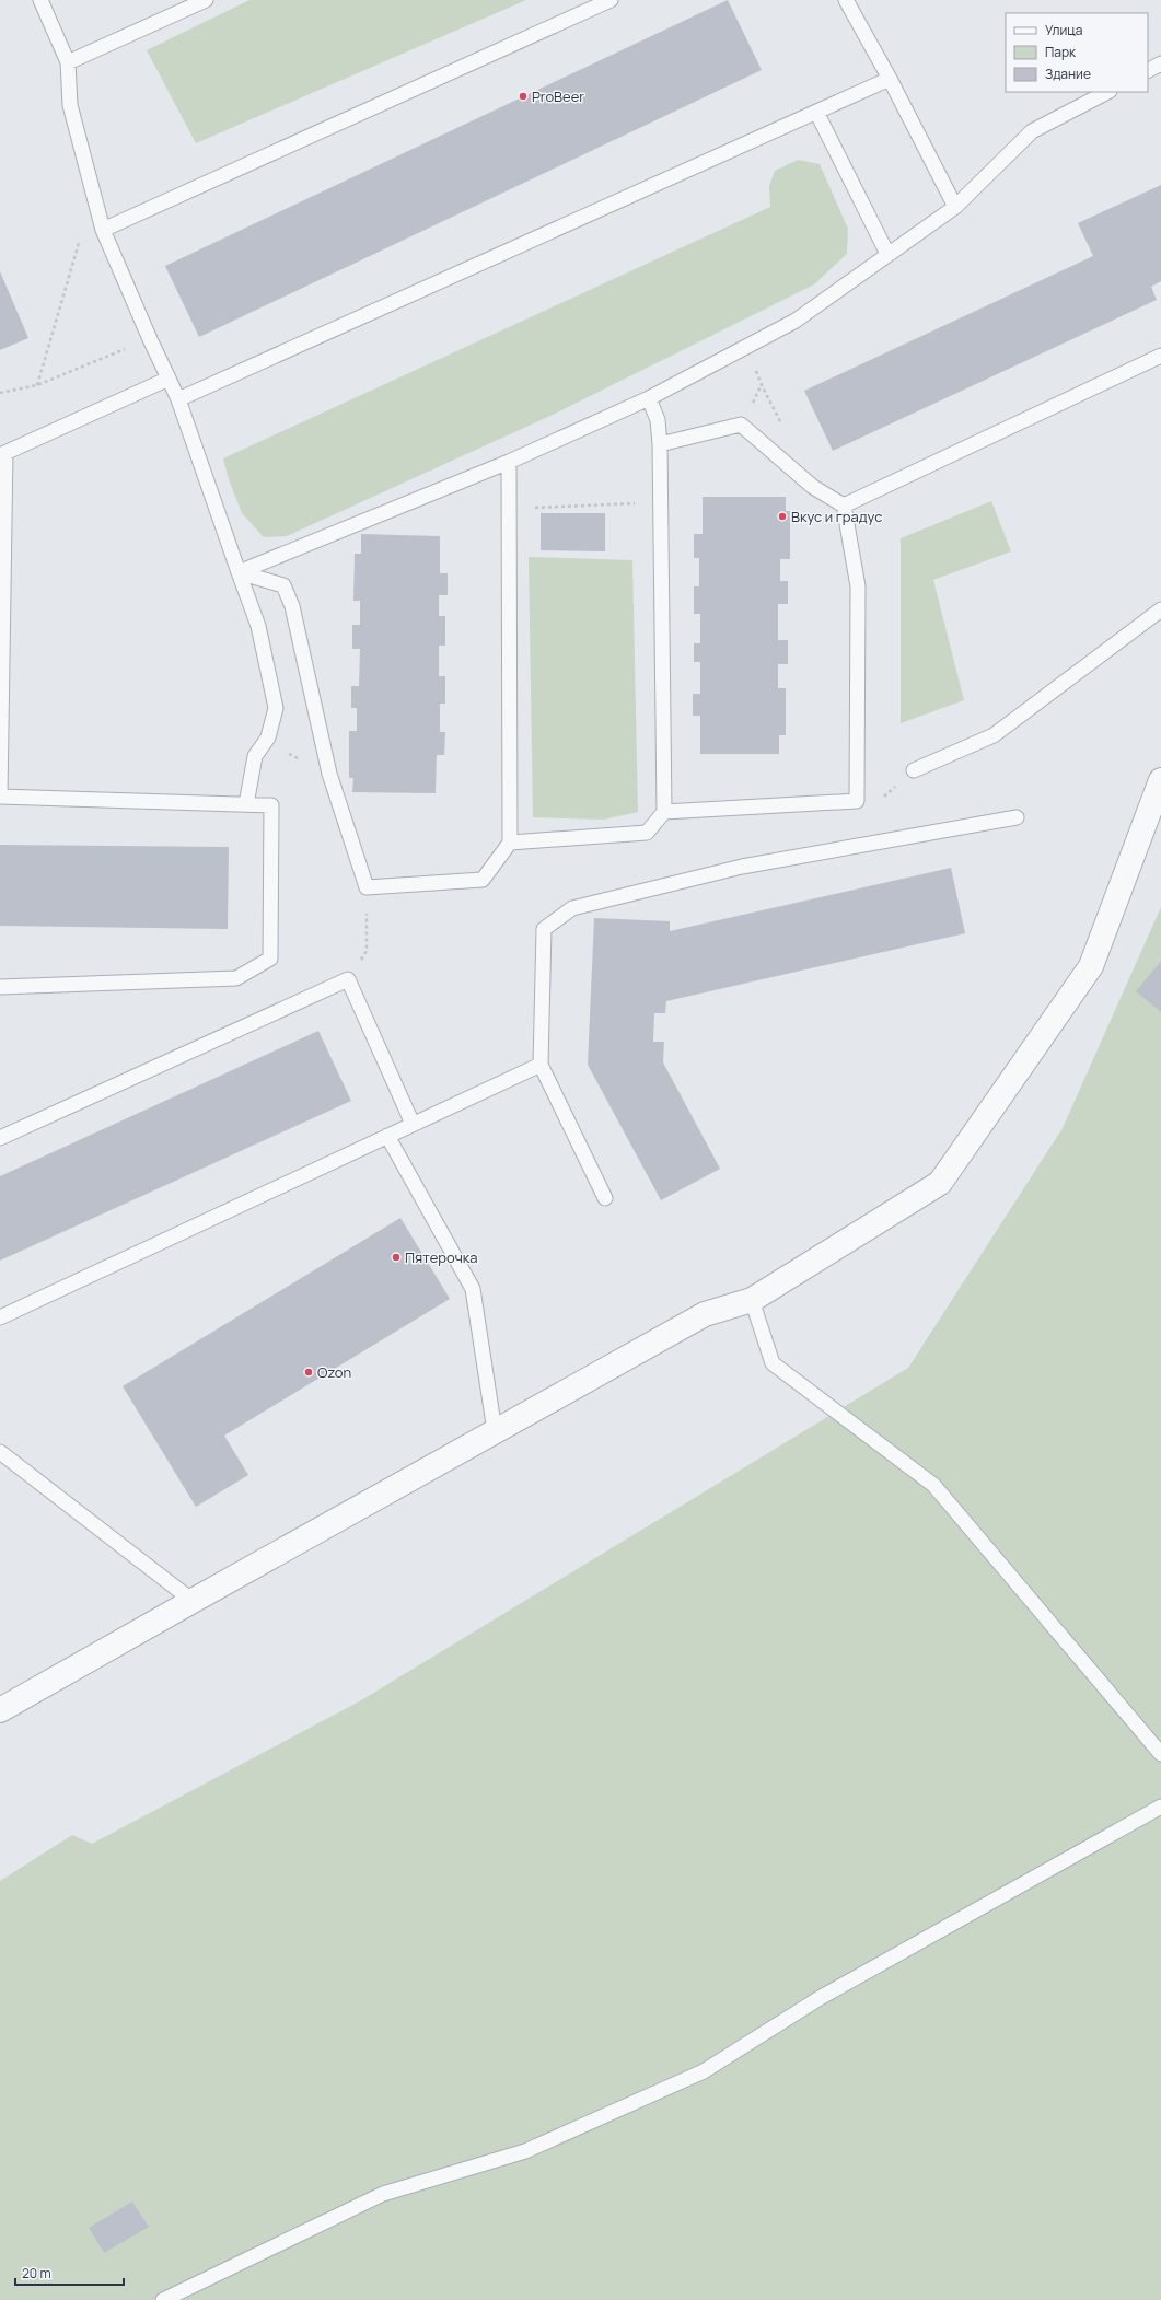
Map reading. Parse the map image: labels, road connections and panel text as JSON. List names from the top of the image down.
{
  "places": [
    "ProBeer",
    "Вкус и градус",
    "Пятерочка",
    "Ozon"
  ],
  "legend": ["Улица", "Парк", "Здание"],
  "scale_bar": "20 m"
}
